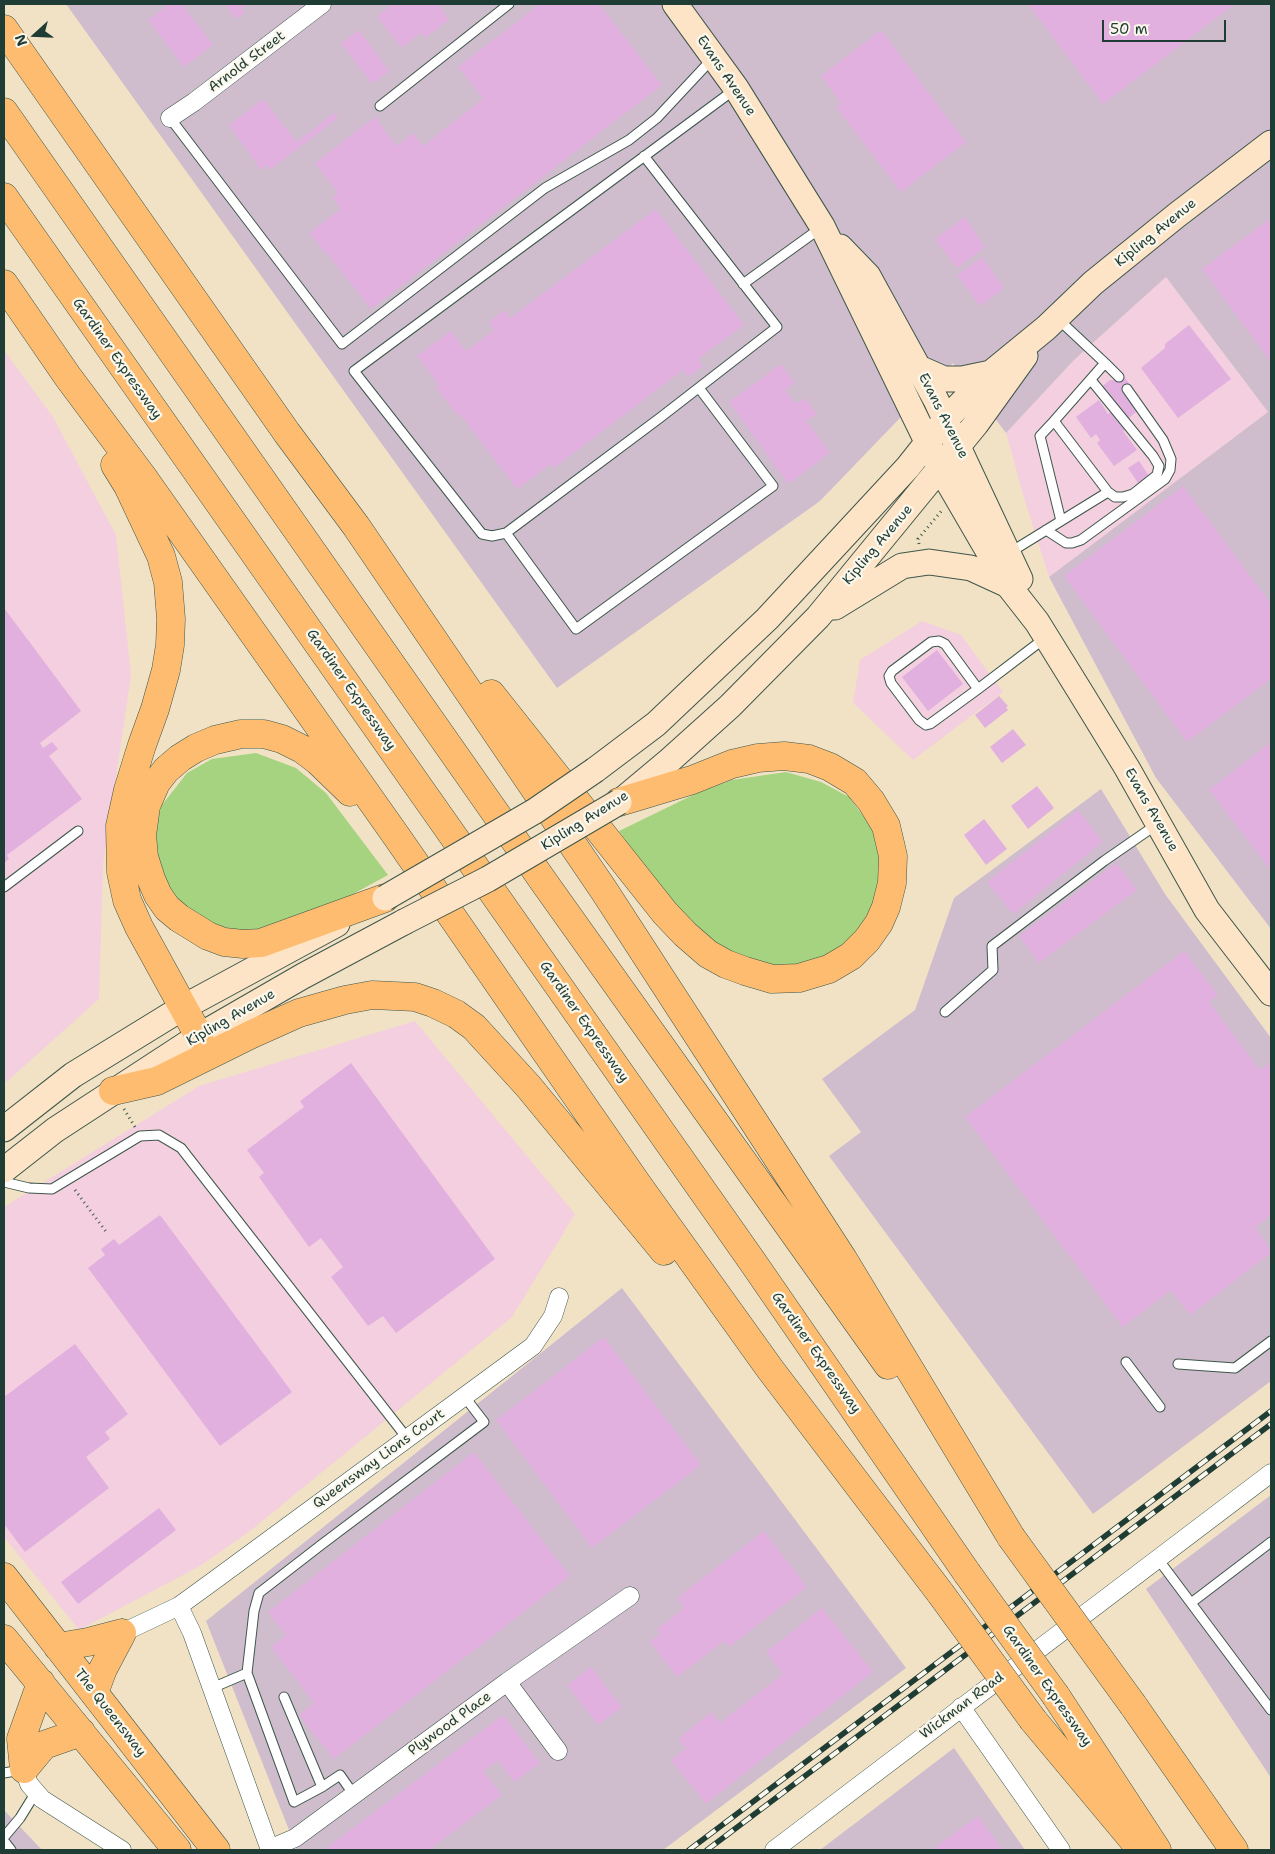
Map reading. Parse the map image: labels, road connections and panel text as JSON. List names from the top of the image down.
{
  "streets": {
    "main road": [
      "Evans Avenue",
      "Kipling Avenue",
      "Gardiner Expressway",
      "The Queensway"
    ],
    "street": [
      "Arnold Street",
      "Queensway Lions Court",
      "Wickman Road",
      "Plywood Place"
    ]
  },
  "crossings": [
    ["Evans Avenue", "Kipling Avenue"],
    ["Queensway Lions Court", "Plywood Place"]
  ],
  "scale_bar": "50 m",
  "north": "left"
}
